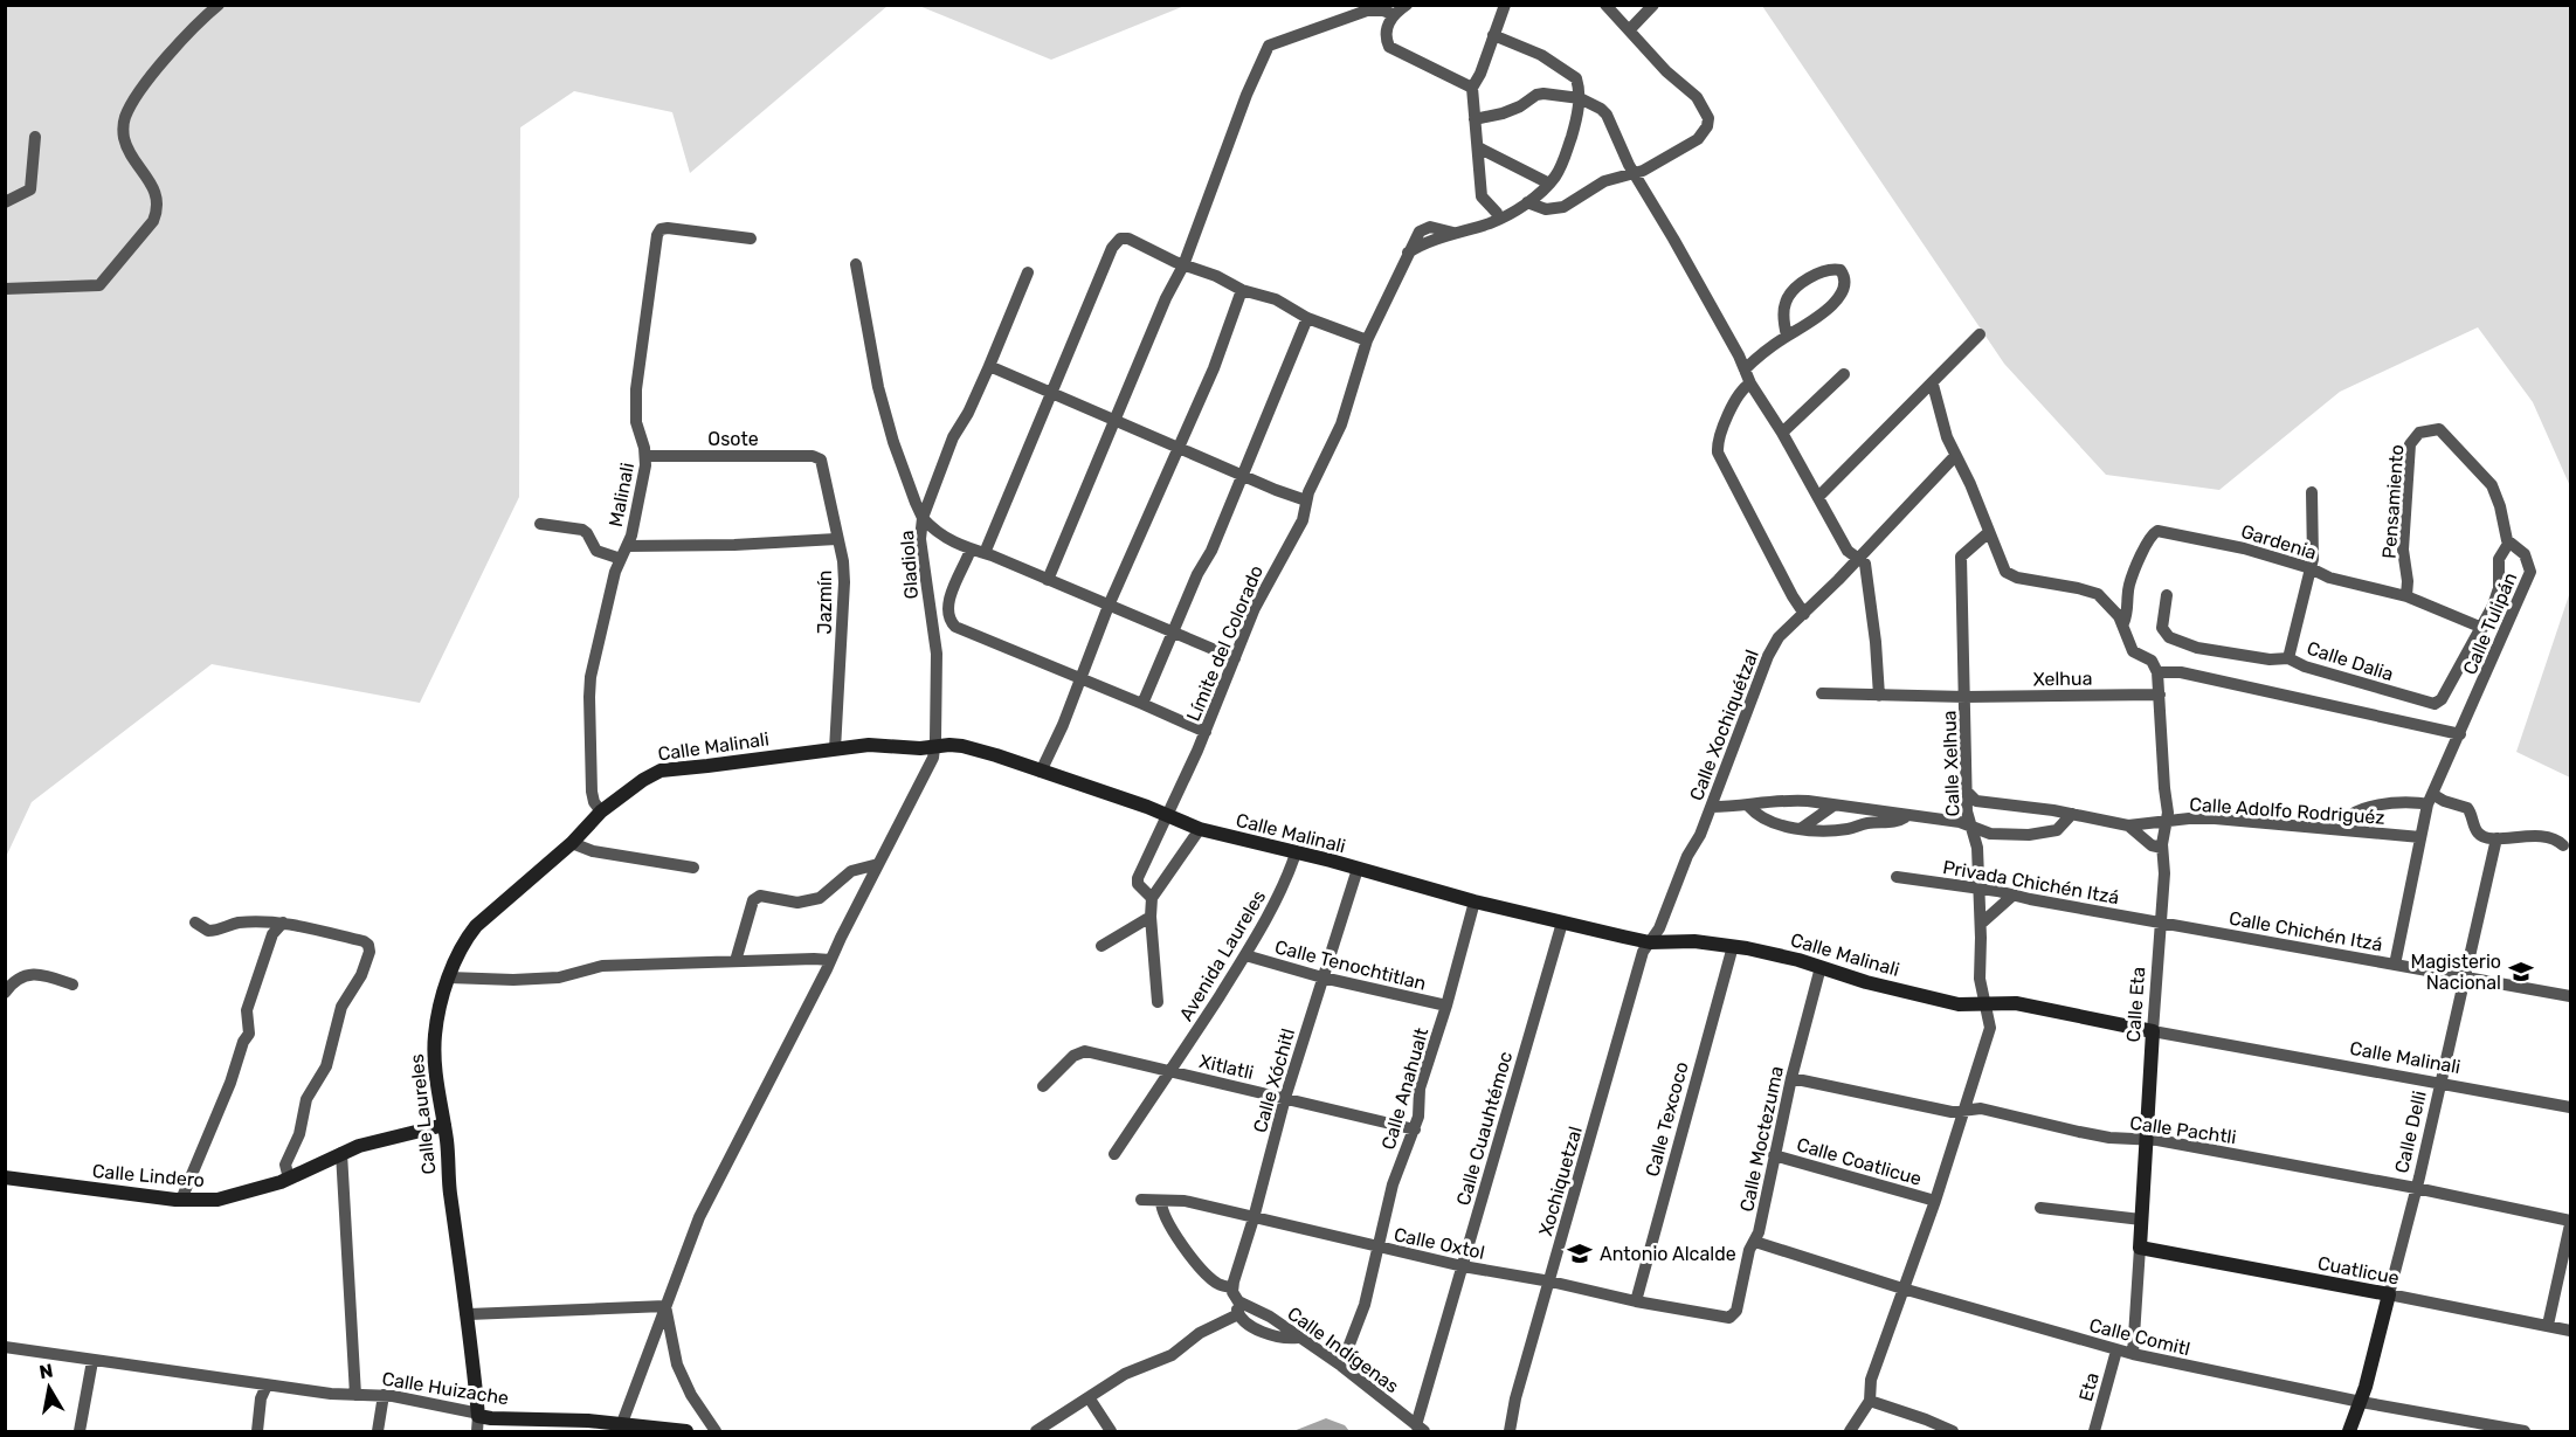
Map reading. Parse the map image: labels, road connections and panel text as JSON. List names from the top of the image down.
{
  "streets": {
    "street": [
      "Osote",
      "Malinali",
      "Pensamiento",
      "Gardenia",
      "Gladiola",
      "Jazmín",
      "Calle Tulipán",
      "Límite del Colorado",
      "Calle Dalia",
      "Xelhua",
      "Calle Xochiquétzal",
      "Calle Malinali",
      "Calle Xelhua",
      "Calle Adolfo Rodriguéz",
      "Privada Chichén Itzá",
      "Calle Chichén Itzá",
      "Avenida Laureles",
      "Calle Tenochtitlan",
      "Calle Eta",
      "Xitlatli",
      "Calle Xóchitl",
      "Calle Anahualt",
      "Calle Laureles",
      "Calle Texcoco",
      "Calle Cuauhtémoc",
      "Calle Pachtli",
      "Calle Delli",
      "Calle Moctezuma",
      "Calle Coatlicue",
      "Calle Lindero",
      "Xochiquetzal",
      "Calle Oxtol",
      "Cuatlicue",
      "Calle Comitl",
      "Calle Indígenas",
      "Eta",
      "Calle Huizache"
    ]
  },
  "crossings": [
    ["Osote", "Malinali"],
    ["Osote", "Jazmín"],
    ["Malinali", "Calle Malinali"],
    ["Malinali", "Calle Laureles"],
    ["Pensamiento", "Gardenia"],
    ["Pensamiento", "Calle Tulipán"],
    ["Gardenia", "Calle Dalia"],
    ["Gladiola", "Calle Malinali"],
    ["Gladiola", "Calle Huizache"],
    ["Jazmín", "Calle Malinali"],
    ["Límite del Colorado", "Calle Malinali"],
    ["Xelhua", "Calle Xelhua"],
    ["Xelhua", "Calle Eta"],
    ["Calle Xochiquétzal", "Calle Malinali"],
    ["Calle Xochiquétzal", "Xochiquetzal"],
    ["Calle Malinali", "Calle Xelhua"],
    ["Calle Malinali", "Avenida Laureles"],
    ["Calle Malinali", "Calle Eta"],
    ["Calle Malinali", "Calle Xóchitl"],
    ["Calle Malinali", "Calle Anahualt"],
    ["Calle Malinali", "Calle Laureles"],
    ["Calle Malinali", "Calle Texcoco"],
    ["Calle Malinali", "Calle Cuauhtémoc"],
    ["Calle Malinali", "Calle Delli"],
    ["Calle Malinali", "Calle Moctezuma"],
    ["Calle Malinali", "Xochiquetzal"],
    ["Calle Xelhua", "Calle Adolfo Rodriguéz"],
    ["Calle Xelhua", "Privada Chichén Itzá"],
    ["Calle Adolfo Rodriguéz", "Calle Eta"],
    ["Privada Chichén Itzá", "Calle Chichén Itzá"],
    ["Privada Chichén Itzá", "Calle Eta"],
    ["Calle Chichén Itzá", "Calle Eta"],
    ["Calle Chichén Itzá", "Calle Delli"],
    ["Avenida Laureles", "Calle Tenochtitlan"],
    ["Avenida Laureles", "Xitlatli"],
    ["Calle Tenochtitlan", "Calle Xóchitl"],
    ["Calle Tenochtitlan", "Calle Anahualt"],
    ["Calle Eta", "Calle Pachtli"],
    ["Calle Eta", "Cuatlicue"],
    ["Calle Eta", "Calle Comitl"],
    ["Xitlatli", "Calle Xóchitl"],
    ["Xitlatli", "Calle Anahualt"],
    ["Calle Xóchitl", "Calle Oxtol"],
    ["Calle Anahualt", "Calle Oxtol"],
    ["Calle Anahualt", "Calle Indígenas"],
    ["Calle Laureles", "Calle Lindero"],
    ["Calle Laureles", "Calle Huizache"],
    ["Calle Texcoco", "Calle Oxtol"],
    ["Calle Cuauhtémoc", "Calle Oxtol"],
    ["Calle Cuauhtémoc", "Calle Indígenas"],
    ["Calle Pachtli", "Calle Delli"],
    ["Calle Pachtli", "Calle Moctezuma"],
    ["Calle Delli", "Cuatlicue"],
    ["Calle Delli", "Calle Comitl"],
    ["Calle Moctezuma", "Calle Coatlicue"],
    ["Calle Moctezuma", "Calle Oxtol"],
    ["Calle Moctezuma", "Calle Comitl"],
    ["Calle Lindero", "Calle Huizache"],
    ["Xochiquetzal", "Calle Oxtol"],
    ["Calle Comitl", "Eta"]
  ],
  "places": {
    "school or university": ["Magisterio Nacional", "Antonio Alcalde"]
  },
  "north": "top"
}
